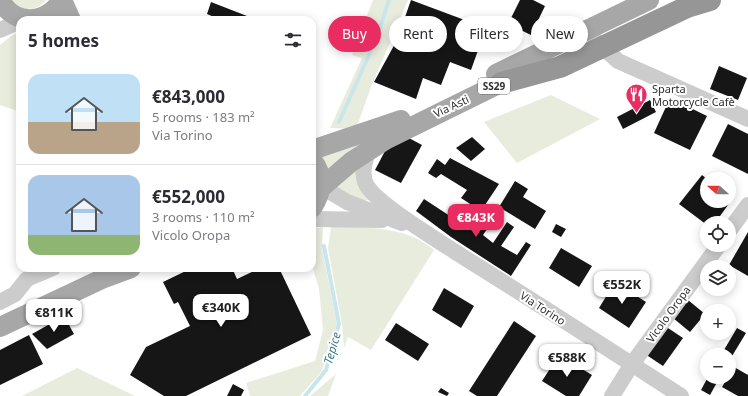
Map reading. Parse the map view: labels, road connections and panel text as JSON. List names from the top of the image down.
{
  "streets": {
    "main road": ["SS29", "Via Asti"],
    "street": ["Via Torino", "Vicolo Oropa"]
  },
  "crossings": [
    ["Via Asti", "Via Torino"],
    ["Via Torino", "Vicolo Oropa"]
  ],
  "water": ["Tepice"],
  "places": {
    "restaurant": ["Sparta Motorcycle Cafè"]
  },
  "north": "left",
  "page": {
    "chip": [
      "Buy",
      "Rent",
      "Filters",
      "New"
    ],
    "heading": "5 homes",
    "list": [
      {
        "name": "€843,000",
        "note": "5 rooms · 183 m² · Via Torino"
      },
      {
        "name": "€552,000",
        "note": "3 rooms · 110 m² · Vicolo Oropa"
      }
    ],
    "map_buttons": ["+", "−"],
    "price": [
      "€843K",
      "€552K",
      "€340K",
      "€811K",
      "€588K"
    ]
  }
}
